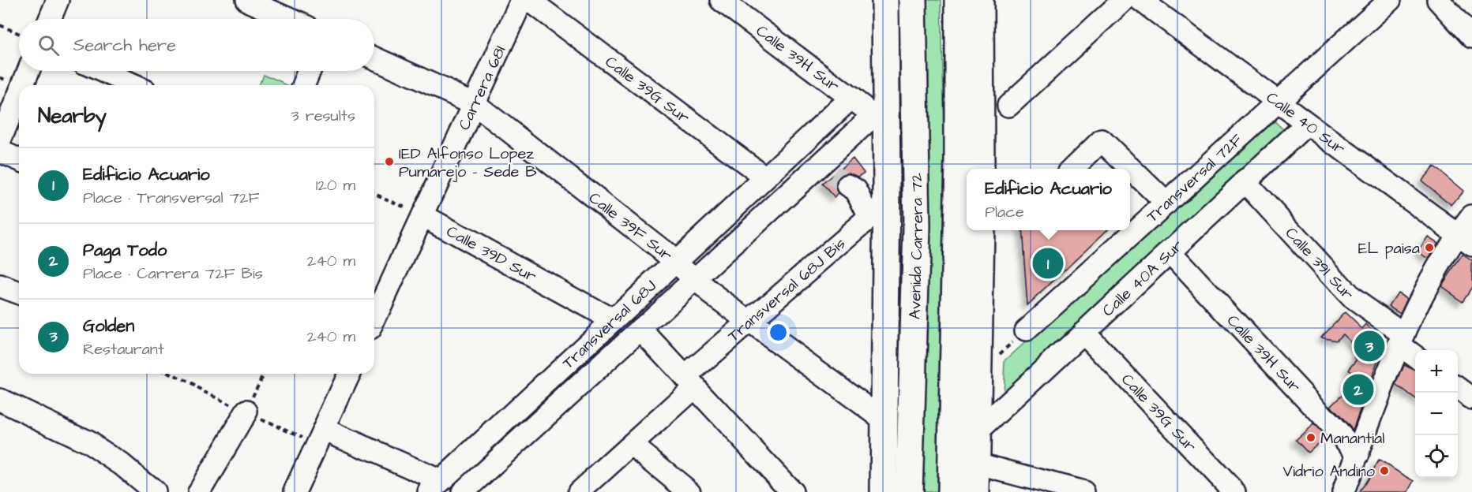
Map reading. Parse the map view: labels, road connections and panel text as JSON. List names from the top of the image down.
{
  "streets": {
    "highway": ["Avenida Carrera 72"],
    "street": [
      "Calle 39H Sur",
      "Carrera 68I",
      "Calle 39G Sur",
      "Calle 40 Sur",
      "Transversal 72F",
      "Calle 39F Sur",
      "Calle 39D Sur",
      "Calle 39I Sur",
      "Calle 40A Sur",
      "Transversal 68J Bis",
      "Transversal 68J"
    ]
  },
  "crossings": [
    ["Calle 39H Sur", "Avenida Carrera 72"],
    ["Calle 39H Sur", "Calle 40A Sur"],
    ["Calle 39H Sur", "Transversal 68J"],
    ["Carrera 68I", "Calle 39F Sur"],
    ["Carrera 68I", "Calle 39D Sur"],
    ["Calle 39G Sur", "Calle 40A Sur"],
    ["Calle 39G Sur", "Transversal 68J"],
    ["Calle 40 Sur", "Transversal 72F"],
    ["Calle 40 Sur", "Calle 40A Sur"],
    ["Calle 39F Sur", "Avenida Carrera 72"],
    ["Calle 39F Sur", "Transversal 68J Bis"],
    ["Calle 39F Sur", "Transversal 68J"],
    ["Avenida Carrera 72", "Transversal 68J Bis"],
    ["Avenida Carrera 72", "Transversal 68J"],
    ["Calle 39D Sur", "Transversal 68J"],
    ["Calle 39I Sur", "Calle 40A Sur"]
  ],
  "places": [
    "IED Alfonso Lopez Pumarejo - Sede B",
    "EL paisa",
    "Manantial",
    "Vidrio Andino"
  ],
  "page": {
    "search": "Search here",
    "heading": ["Nearby", "3 results"],
    "list": [
      {
        "mark": "1",
        "name": "Edificio Acuario",
        "note": "Place · Transversal 72F",
        "value": "120 m"
      },
      {
        "mark": "2",
        "name": "Paga Todo",
        "note": "Place · Carrera 72F Bis",
        "value": "240 m"
      },
      {
        "mark": "3",
        "name": "Golden",
        "note": "Restaurant",
        "value": "240 m"
      }
    ],
    "popup": ["Edificio Acuario", "Place"],
    "pins": ["1", "3", "2"],
    "map_buttons": ["+", "−"]
  }
}
